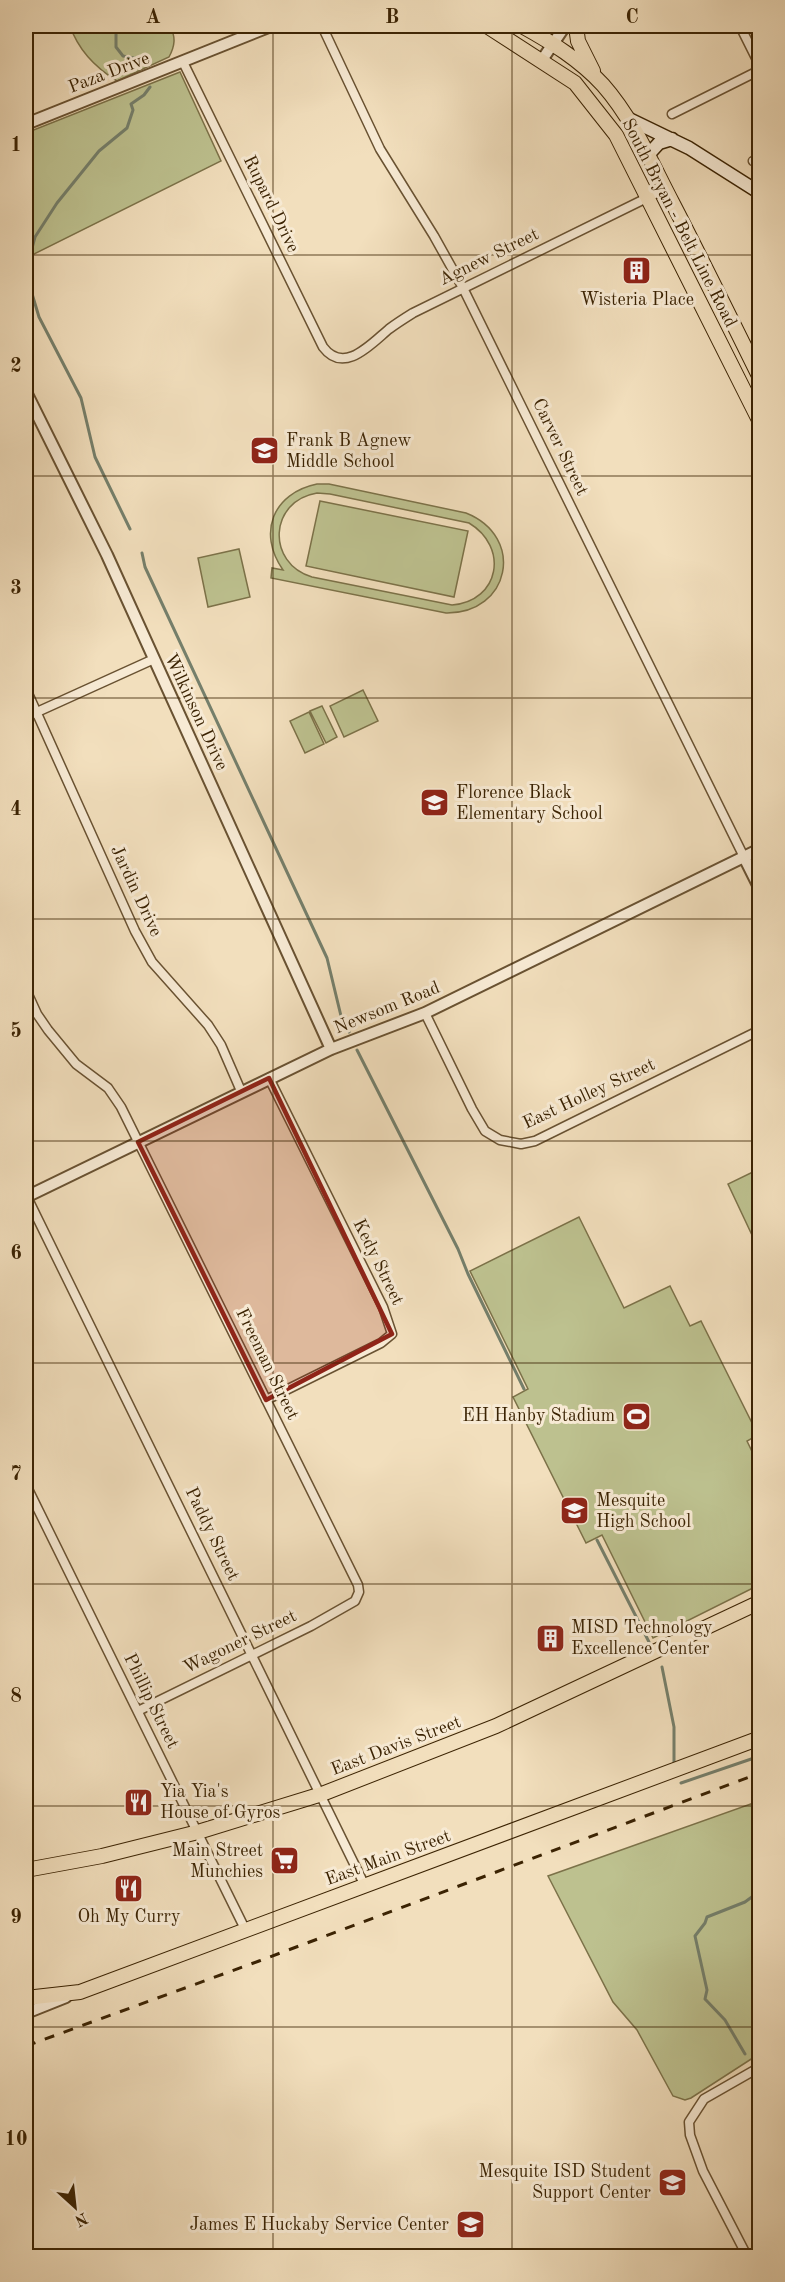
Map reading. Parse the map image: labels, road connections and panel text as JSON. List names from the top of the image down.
{
  "streets": {
    "main road": ["South Bryan - Belt Line Road", "East Davis Street", "East Main Street"],
    "street": [
      "Paza Drive",
      "Rupard Drive",
      "Agnew Street",
      "Carver Street",
      "Wilkinson Drive",
      "Jardin Drive",
      "Newsom Road",
      "East Holley Street",
      "Kedy Street",
      "Freeman Street",
      "Paddy Street",
      "Wagoner Street",
      "Phillip Street"
    ]
  },
  "crossings": [
    ["Paza Drive", "Rupard Drive"],
    ["Rupard Drive", "Agnew Street"],
    ["South Bryan - Belt Line Road", "Agnew Street"],
    ["Agnew Street", "Carver Street"],
    ["Carver Street", "Newsom Road"],
    ["Wilkinson Drive", "Newsom Road"],
    ["Jardin Drive", "Newsom Road"],
    ["Newsom Road", "East Holley Street"],
    ["Newsom Road", "Kedy Street"],
    ["Newsom Road", "Freeman Street"],
    ["Newsom Road", "Paddy Street"],
    ["Kedy Street", "Freeman Street"],
    ["Freeman Street", "Wagoner Street"],
    ["Paddy Street", "Wagoner Street"],
    ["Paddy Street", "East Davis Street"],
    ["Paddy Street", "East Main Street"],
    ["Wagoner Street", "Phillip Street"],
    ["Phillip Street", "East Davis Street"],
    ["Phillip Street", "East Main Street"]
  ],
  "places": {
    "building": ["Wisteria Place", "MISD Technology Excellence Center"],
    "school or university": [
      "Frank B Agnew Middle School",
      "Florence Black Elementary School",
      "Mesquite High School",
      "Mesquite ISD Student Support Center",
      "James E Huckaby Service Center"
    ],
    "sports": ["EH Hanby Stadium"],
    "restaurant": ["Yia Yia's House of Gyros", "Oh My Curry"],
    "supermarket": ["Main Street Munchies"]
  },
  "north": "bottom right",
  "grid": {
    "columns": ["A", "B", "C"],
    "rows": [
      "1",
      "2",
      "3",
      "4",
      "5",
      "6",
      "7",
      "8",
      "9",
      "10"
    ]
  }
}
